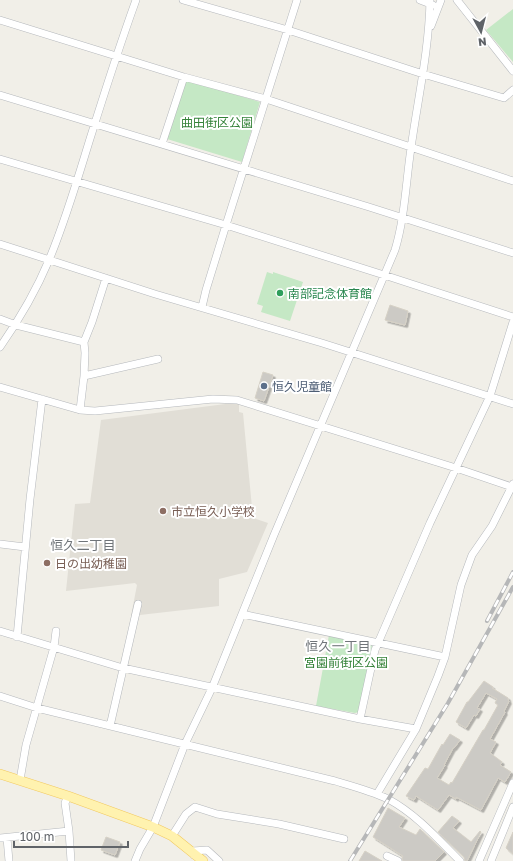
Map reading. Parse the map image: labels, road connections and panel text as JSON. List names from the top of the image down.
{
  "districts": ["恒久二丁目", "恒久一丁目"],
  "parks": ["曲田街区公園", "宮園前街区公園"],
  "places": [
    "南部記念体育館",
    "恒久児童館",
    "市立恒久小学校",
    "日の出幼稚園"
  ],
  "scale_bar": "100 m",
  "north": "bottom"
}
